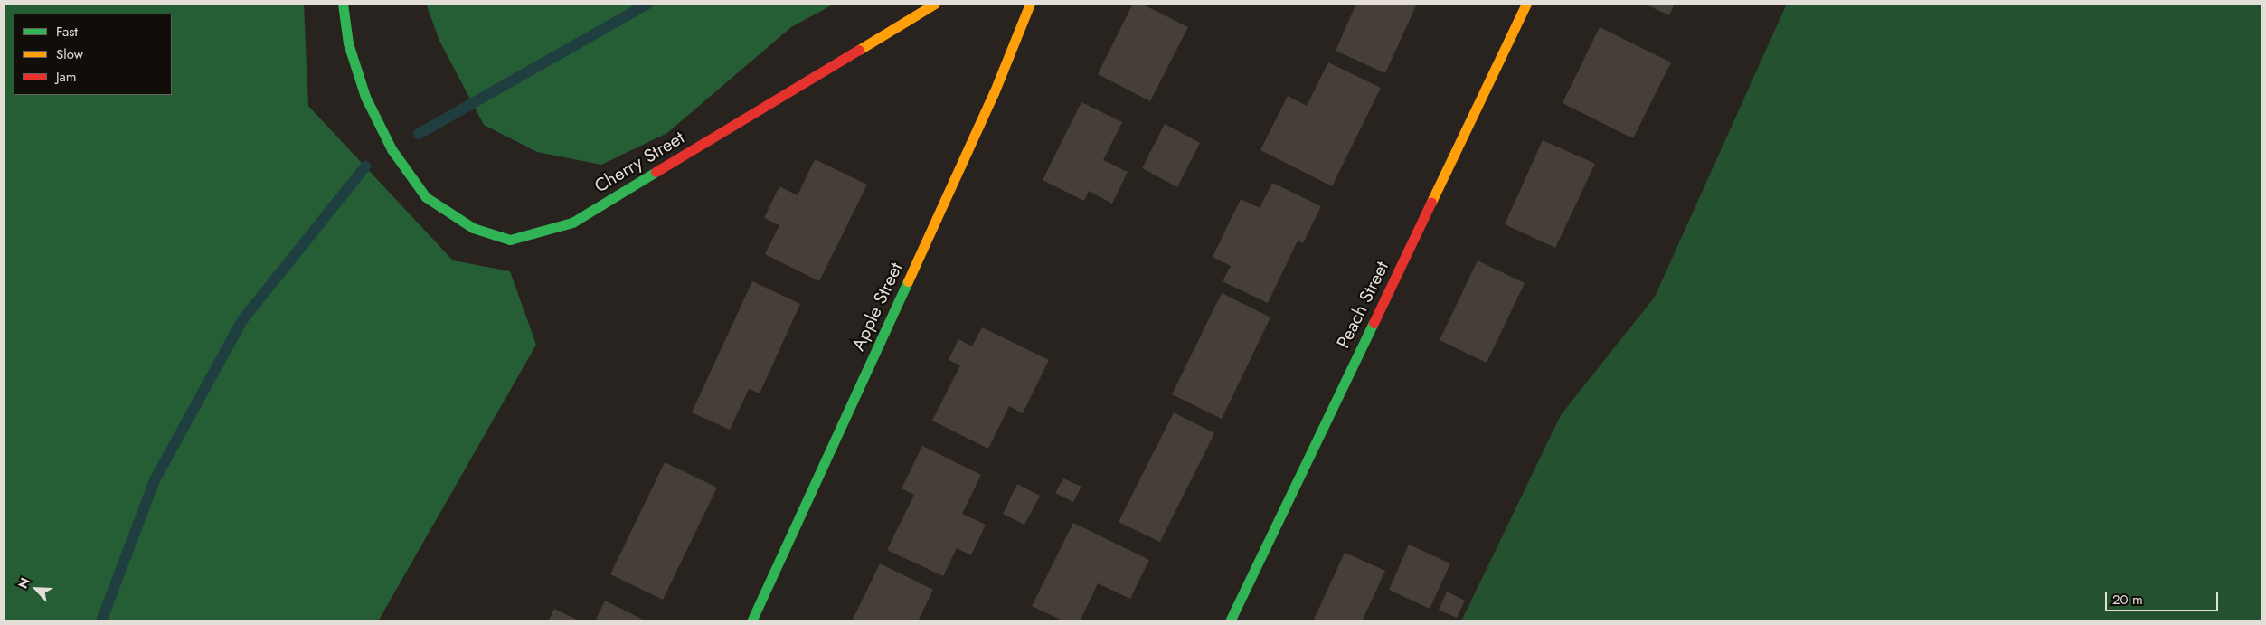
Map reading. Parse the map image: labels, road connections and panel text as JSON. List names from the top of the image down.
{
  "streets": {
    "street": ["Cherry Street", "Peach Street", "Apple Street"]
  },
  "legend": ["Fast", "Slow", "Jam"],
  "scale_bar": "20 m",
  "north": "top left"
}
